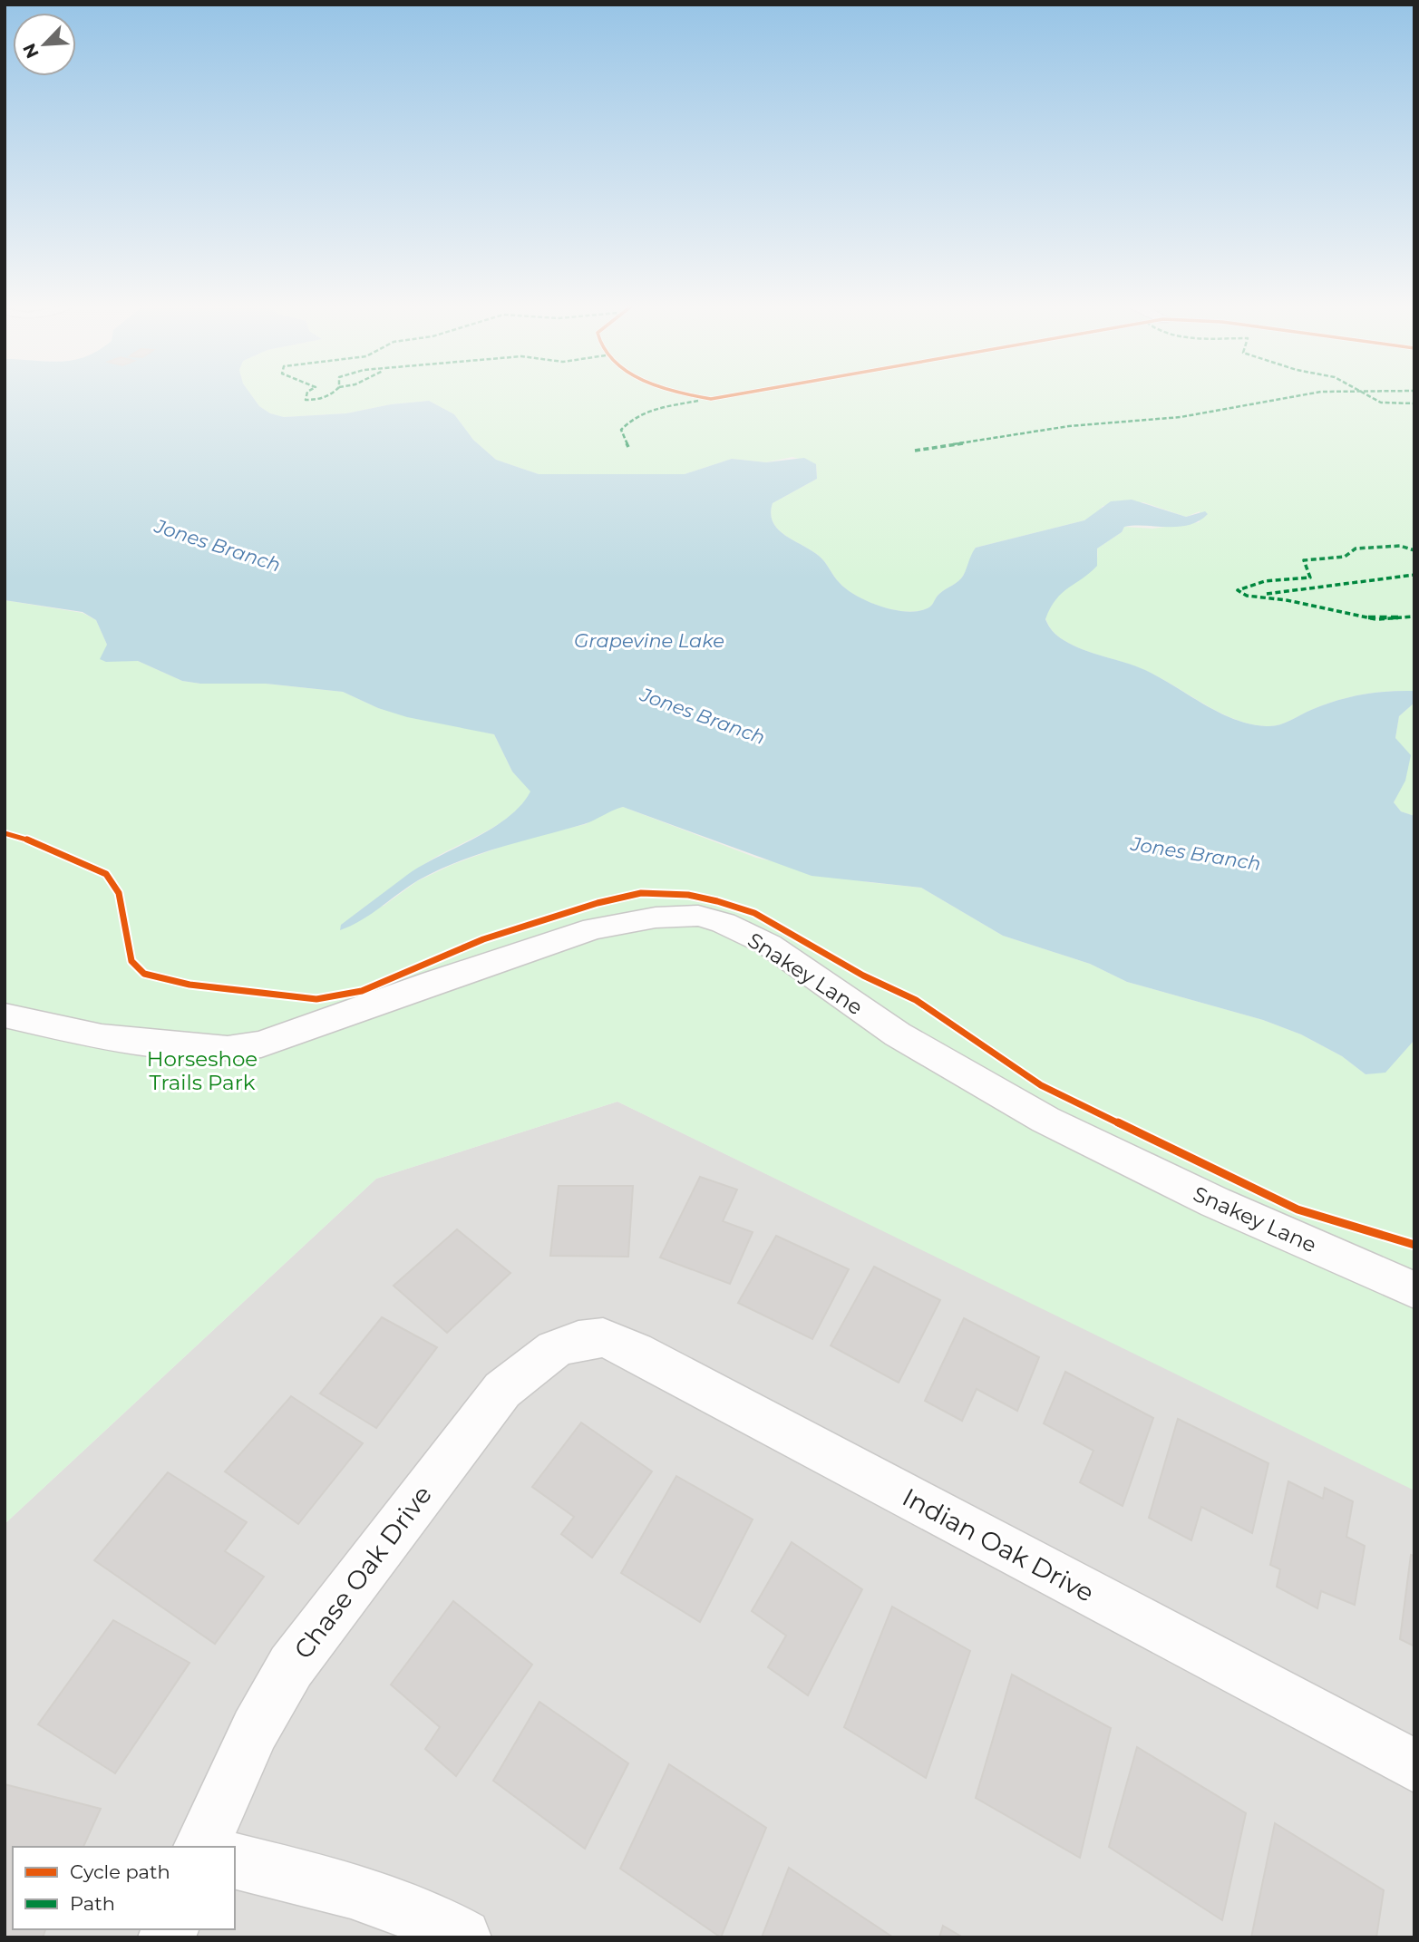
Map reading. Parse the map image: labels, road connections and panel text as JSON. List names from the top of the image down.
{
  "streets": {
    "street": ["Snakey Lane", "Indian Oak Drive", "Chase Oak Drive"]
  },
  "crossings": [
    ["Indian Oak Drive", "Chase Oak Drive"]
  ],
  "water": ["Jones Branch", "Grapevine Lake"],
  "parks": ["Horseshoe Trails Park"],
  "legend": ["Cycle path", "Path"],
  "north": "bottom left"
}
